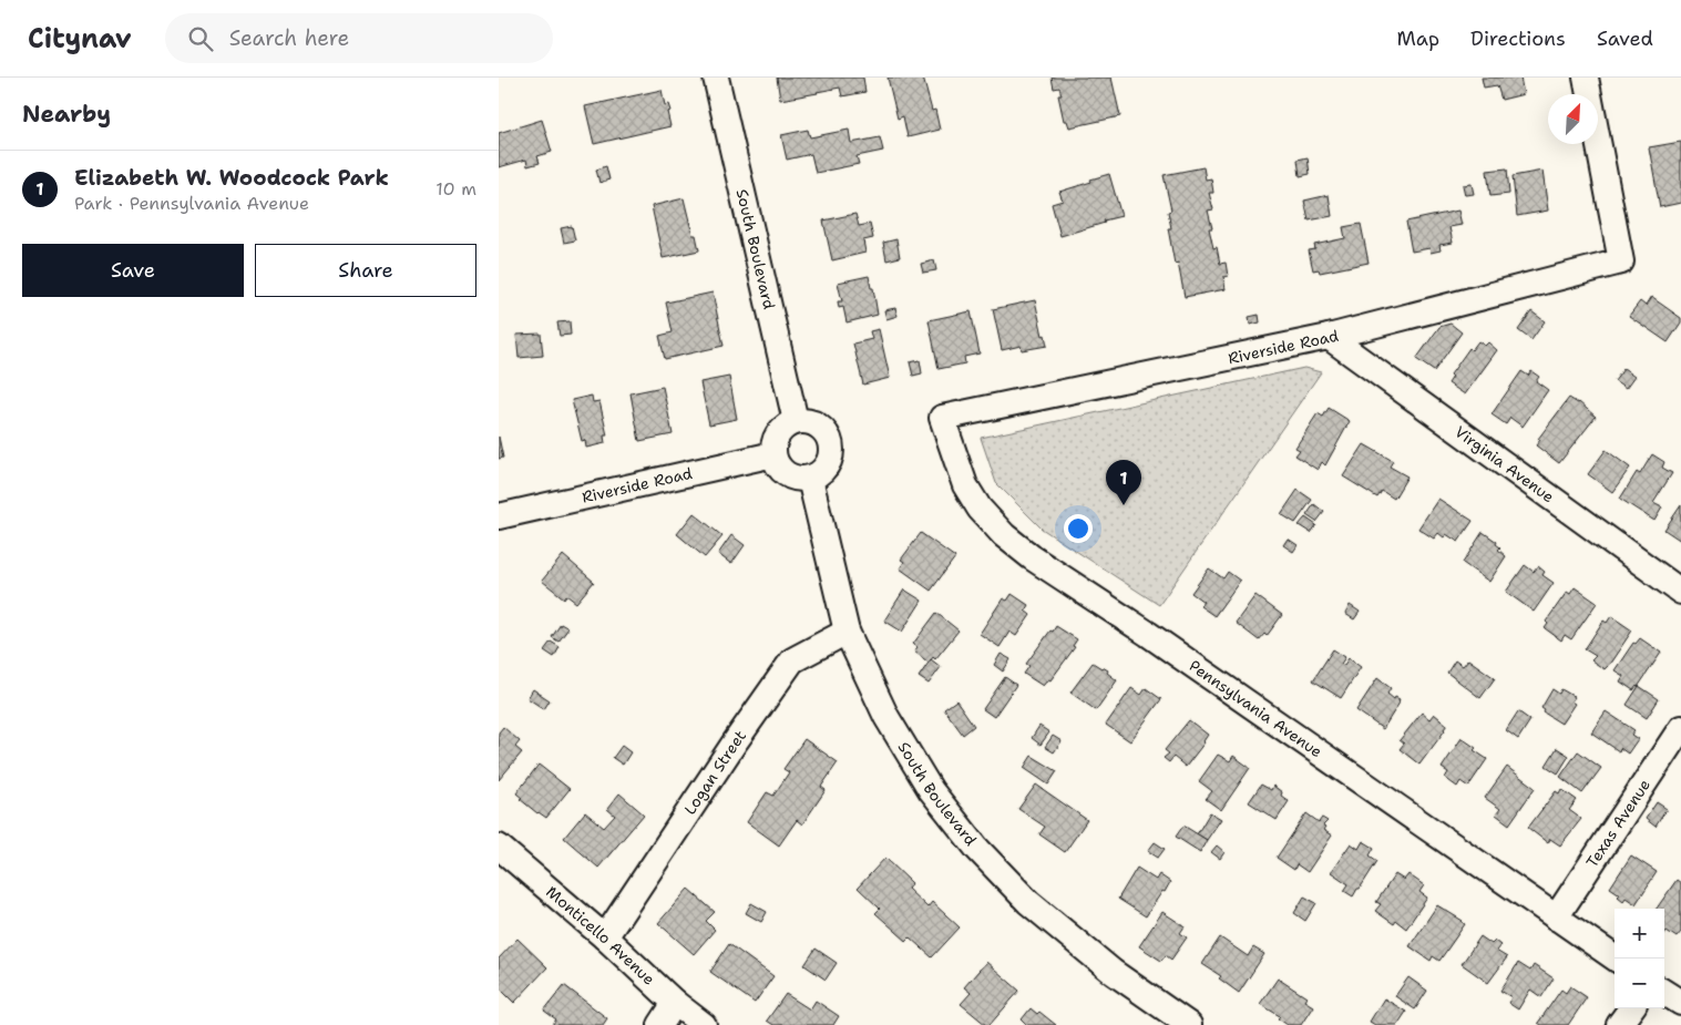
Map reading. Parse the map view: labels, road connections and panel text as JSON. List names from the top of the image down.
{
  "streets": {
    "street": [
      "South Boulevard",
      "Riverside Road",
      "Virginia Avenue",
      "Pennsylvania Avenue",
      "Logan Street",
      "Texas Avenue",
      "Monticello Avenue"
    ]
  },
  "crossings": [
    ["South Boulevard", "Riverside Road"],
    ["South Boulevard", "Logan Street"],
    ["Riverside Road", "Virginia Avenue"],
    ["Riverside Road", "Pennsylvania Avenue"],
    ["Pennsylvania Avenue", "Texas Avenue"],
    ["Logan Street", "Monticello Avenue"]
  ],
  "north": "top right",
  "page": {
    "header": "Citynav",
    "search": "Search here",
    "nav": ["Map", "Directions", "Saved"],
    "heading": "Nearby",
    "list": [
      {
        "mark": "1",
        "name": "Elizabeth W. Woodcock Park",
        "note": "Park · Pennsylvania Avenue",
        "value": "10 m"
      }
    ],
    "buttons": ["Save", "Share"],
    "pins": "1",
    "map_buttons": ["+", "−"]
  }
}
